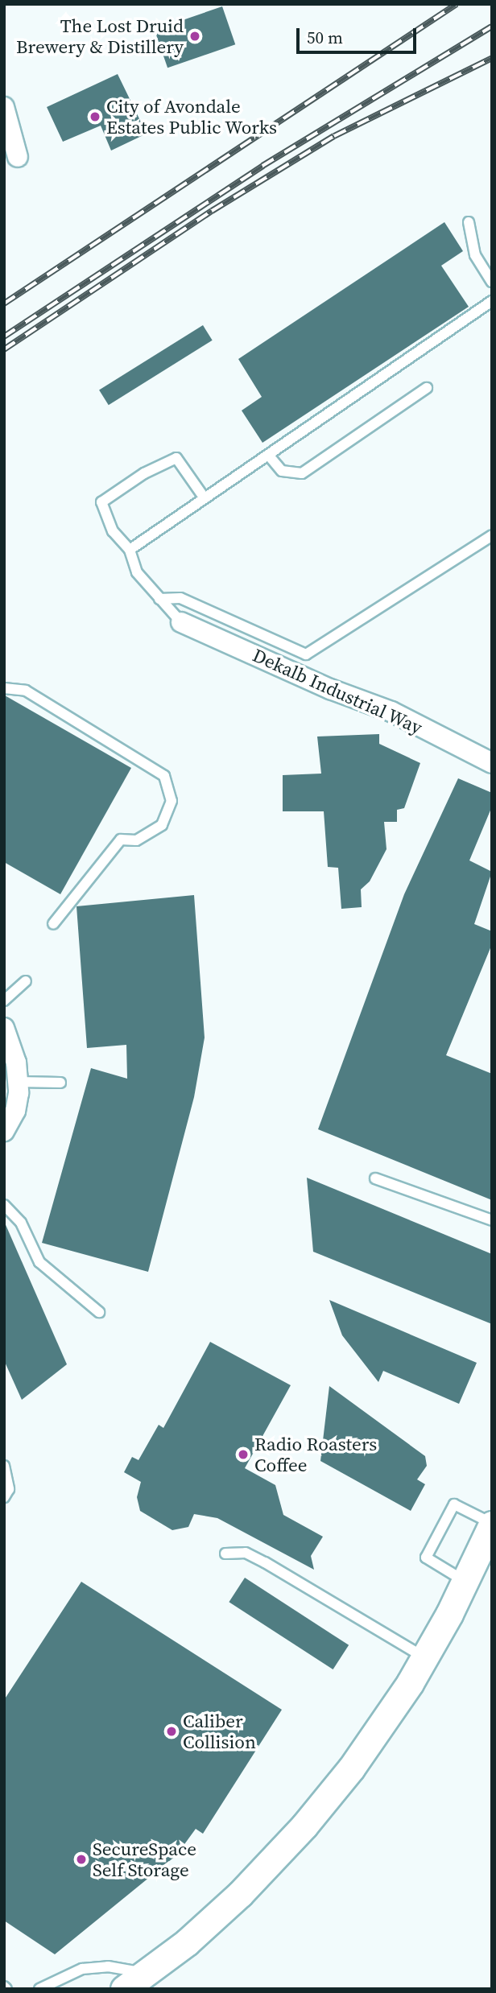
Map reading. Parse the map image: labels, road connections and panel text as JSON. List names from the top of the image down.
{
  "streets": {
    "street": ["Dekalb Industrial Way"]
  },
  "places": [
    "The Lost Druid Brewery & Distillery",
    "City of Avondale Estates Public Works",
    "Radio Roasters Coffee",
    "Caliber Collision",
    "SecureSpace Self Storage"
  ],
  "scale_bar": "50 m"
}
